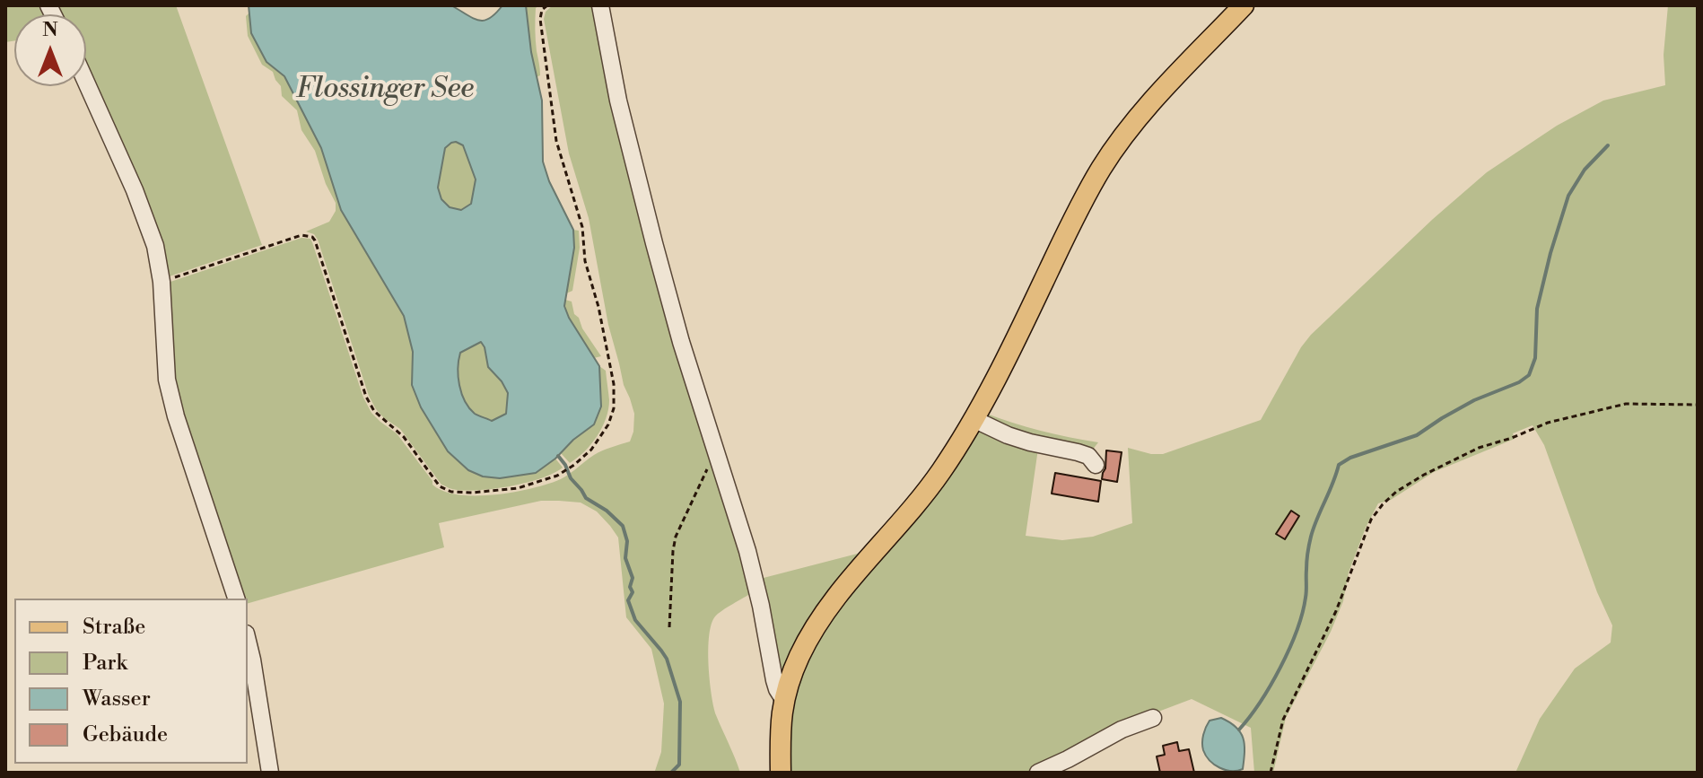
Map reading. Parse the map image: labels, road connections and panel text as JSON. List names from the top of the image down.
{
  "water": ["Flossinger See"],
  "legend": [
    "Straße",
    "Park",
    "Wasser",
    "Gebäude"
  ],
  "north": "top"
}
